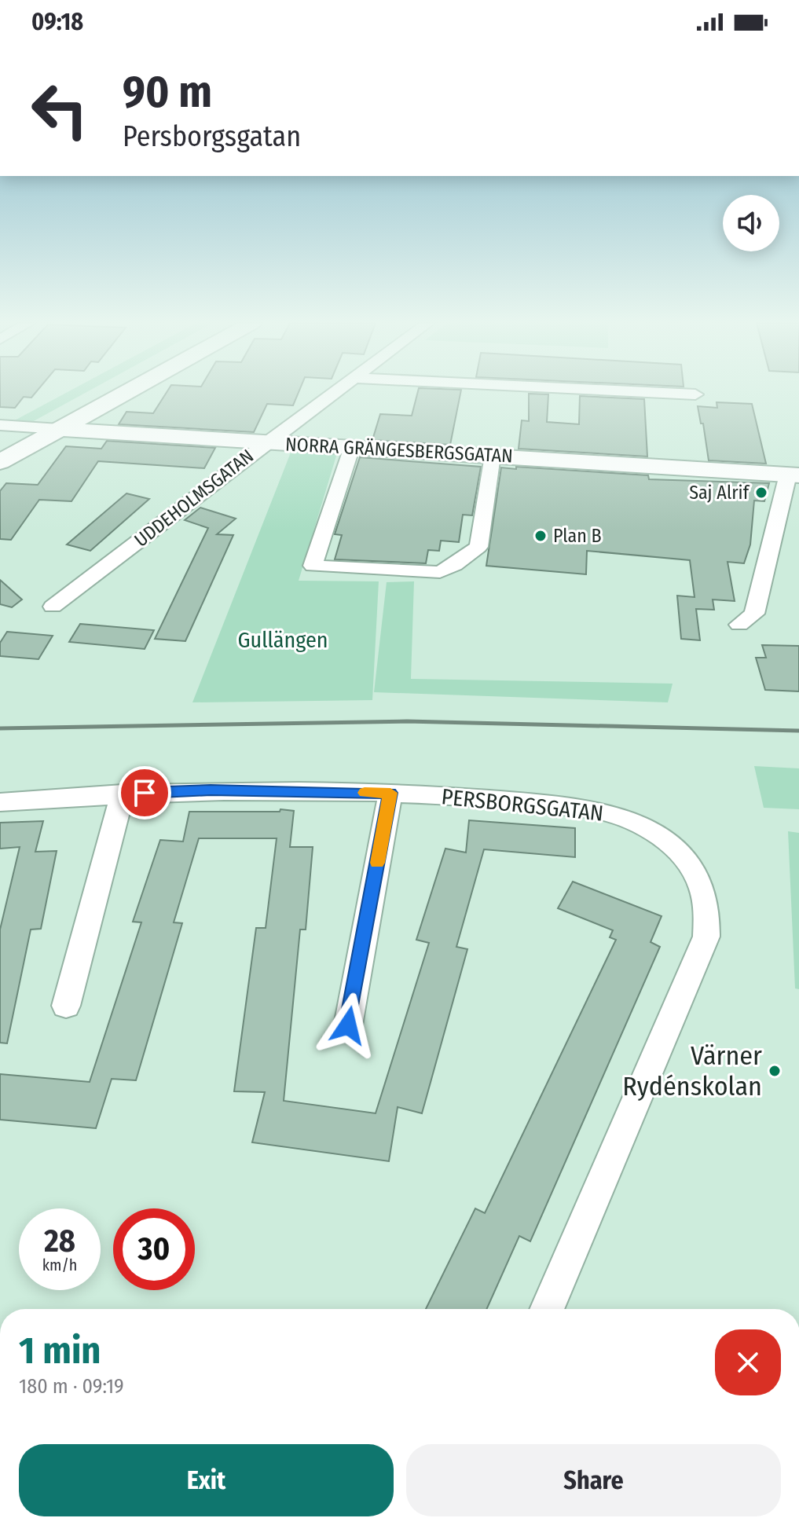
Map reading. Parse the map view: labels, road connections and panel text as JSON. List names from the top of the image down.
{
  "streets": {
    "street": ["NORRA GRÄNGESBERGSGATAN", "UDDEHOLMSGATAN", "PERSBORGSGATAN"]
  },
  "crossings": [
    ["NORRA GRÄNGESBERGSGATAN", "UDDEHOLMSGATAN"]
  ],
  "parks": ["Gullängen"],
  "places": ["Saj Alrif", "Plan B", "Värner Rydénskolan"],
  "page": {
    "status": "09:18",
    "turn": ["90 m", "Persborgsgatan"],
    "speed": "28 km/h",
    "limit": "30",
    "heading": ["1 min", "180 m · 09:19"],
    "buttons": ["Exit", "Share"]
  }
}
